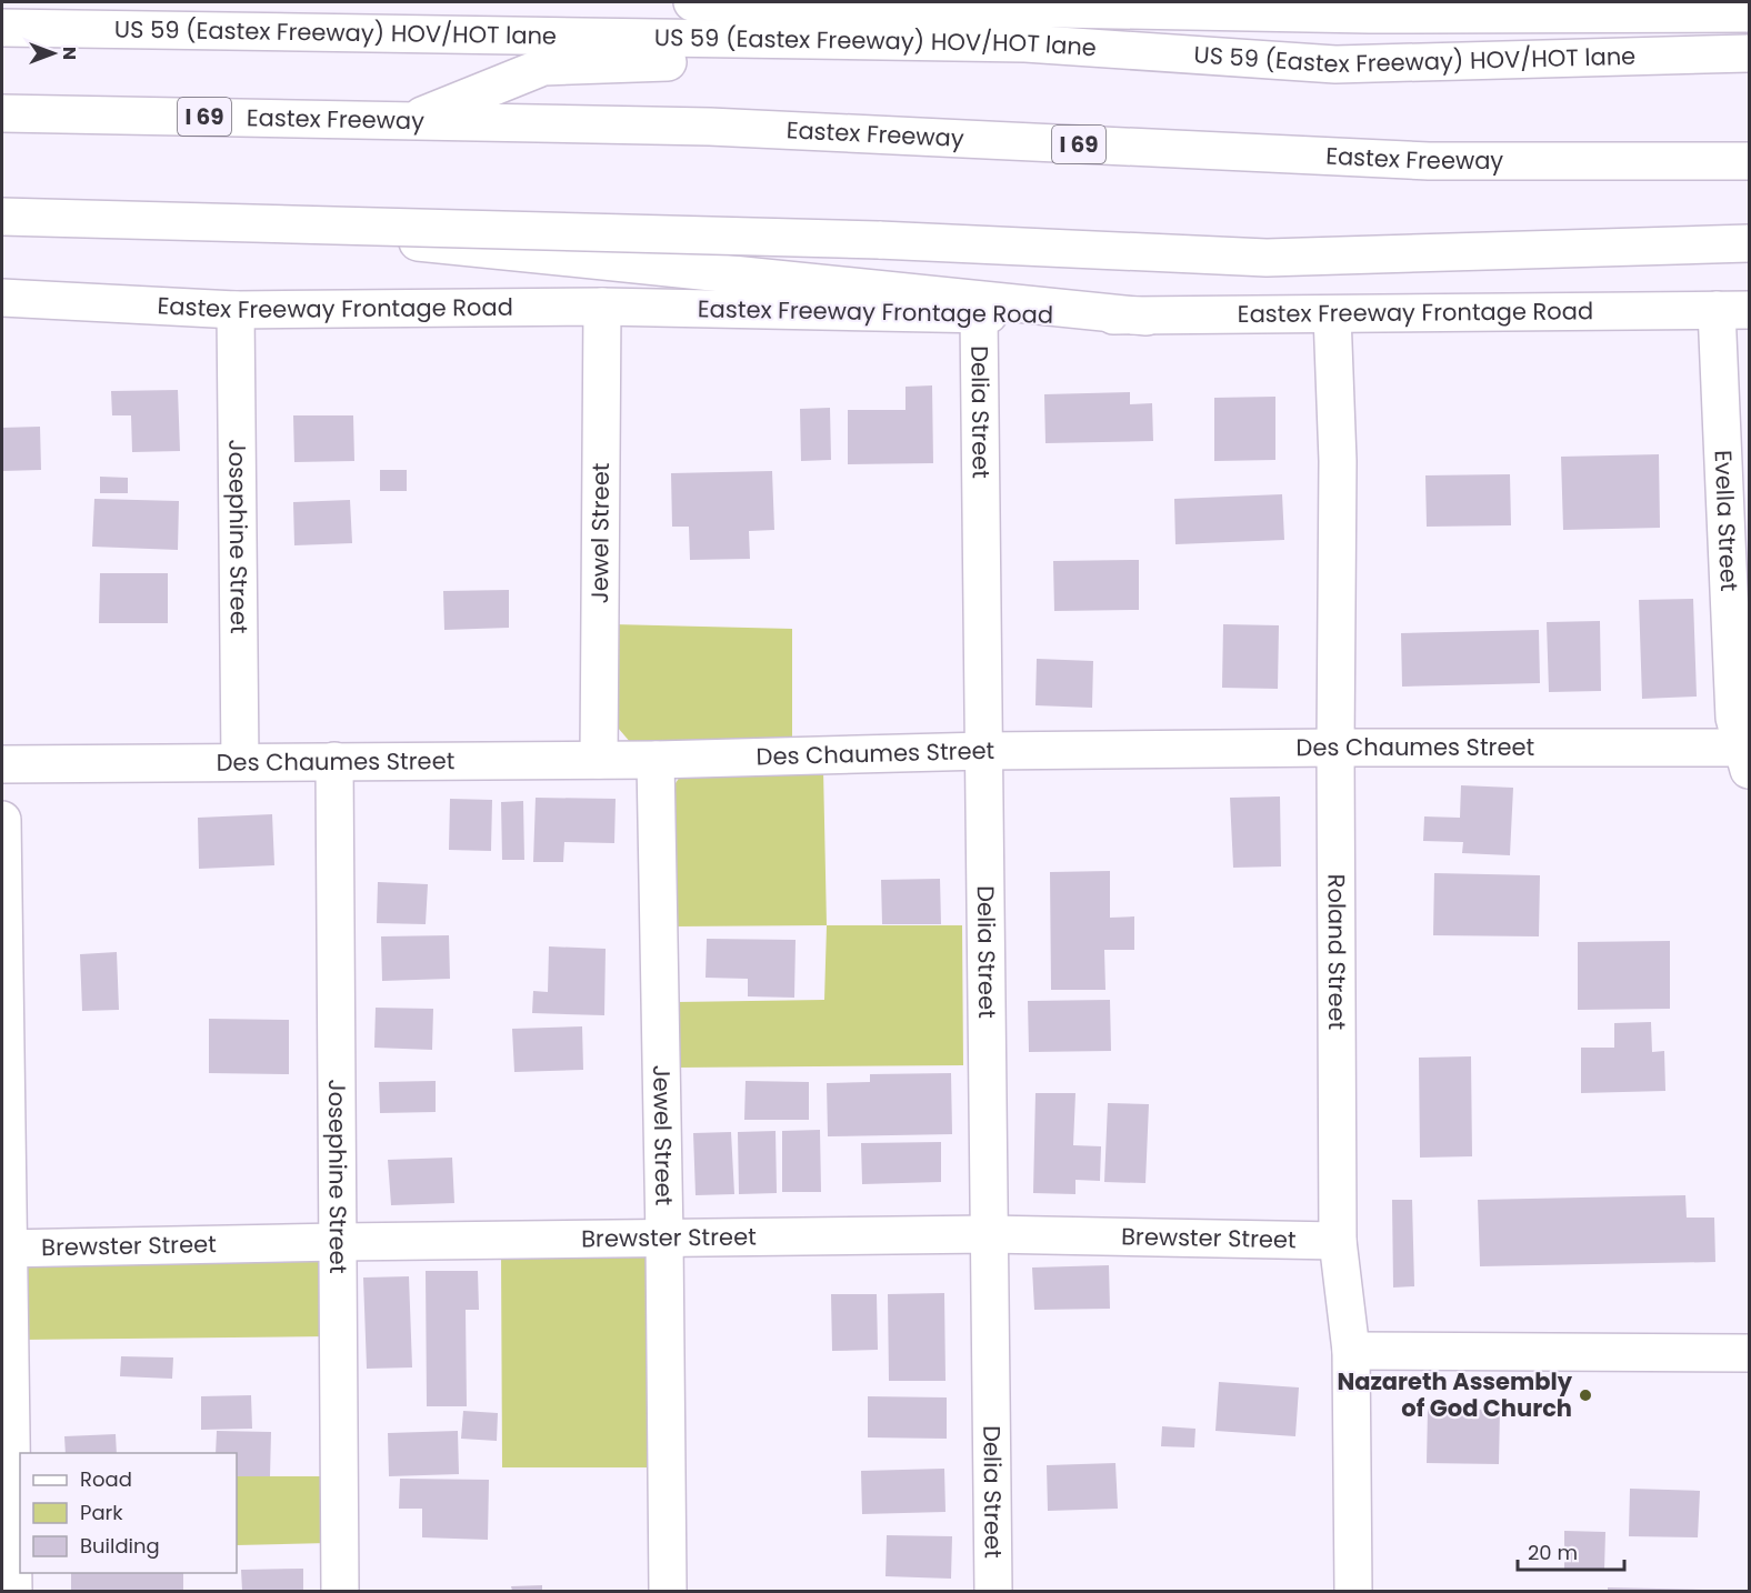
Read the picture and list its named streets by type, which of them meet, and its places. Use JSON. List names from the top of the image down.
{
  "streets": {
    "main road": [
      "US 59 (Eastex Freeway) HOV/HOT lane",
      "I 69",
      "Eastex Freeway",
      "Eastex Freeway Frontage Road",
      "Delia Street",
      "Evella Street",
      "Jewel Street",
      "Josephine Street",
      "Des Chaumes Street",
      "Roland Street",
      "Brewster Street"
    ]
  },
  "crossings": [
    ["Eastex Freeway Frontage Road", "Delia Street"],
    ["Eastex Freeway Frontage Road", "Evella Street"],
    ["Eastex Freeway Frontage Road", "Jewel Street"],
    ["Eastex Freeway Frontage Road", "Josephine Street"],
    ["Eastex Freeway Frontage Road", "Roland Street"],
    ["Delia Street", "Des Chaumes Street"],
    ["Delia Street", "Brewster Street"],
    ["Evella Street", "Des Chaumes Street"],
    ["Jewel Street", "Des Chaumes Street"],
    ["Jewel Street", "Brewster Street"],
    ["Josephine Street", "Des Chaumes Street"],
    ["Josephine Street", "Brewster Street"],
    ["Des Chaumes Street", "Roland Street"],
    ["Roland Street", "Brewster Street"]
  ],
  "places": ["Nazareth Assembly of God Church"],
  "legend": ["Road", "Park", "Building"],
  "scale_bar": "20 m",
  "north": "right"
}
